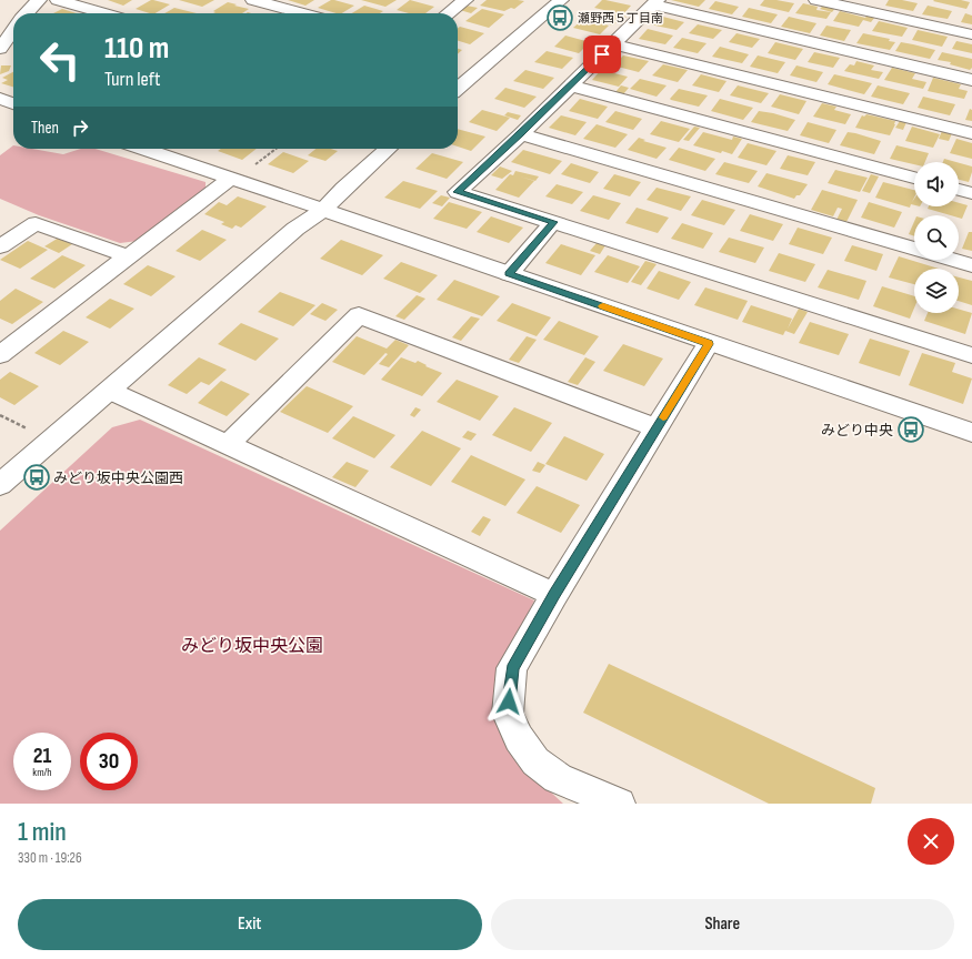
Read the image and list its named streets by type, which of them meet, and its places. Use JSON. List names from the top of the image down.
{
  "parks": ["みどり坂中央公園"],
  "places": {
    "bus stop": ["瀬野西５丁目南", "みどり中央", "みどり坂中央公園西"]
  },
  "page": {
    "turn": ["110 m", "Turn left"],
    "then": "Then",
    "speed": "21 km/h",
    "limit": "30",
    "heading": ["1 min", "330 m · 19:26"],
    "buttons": ["Exit", "Share"]
  }
}
